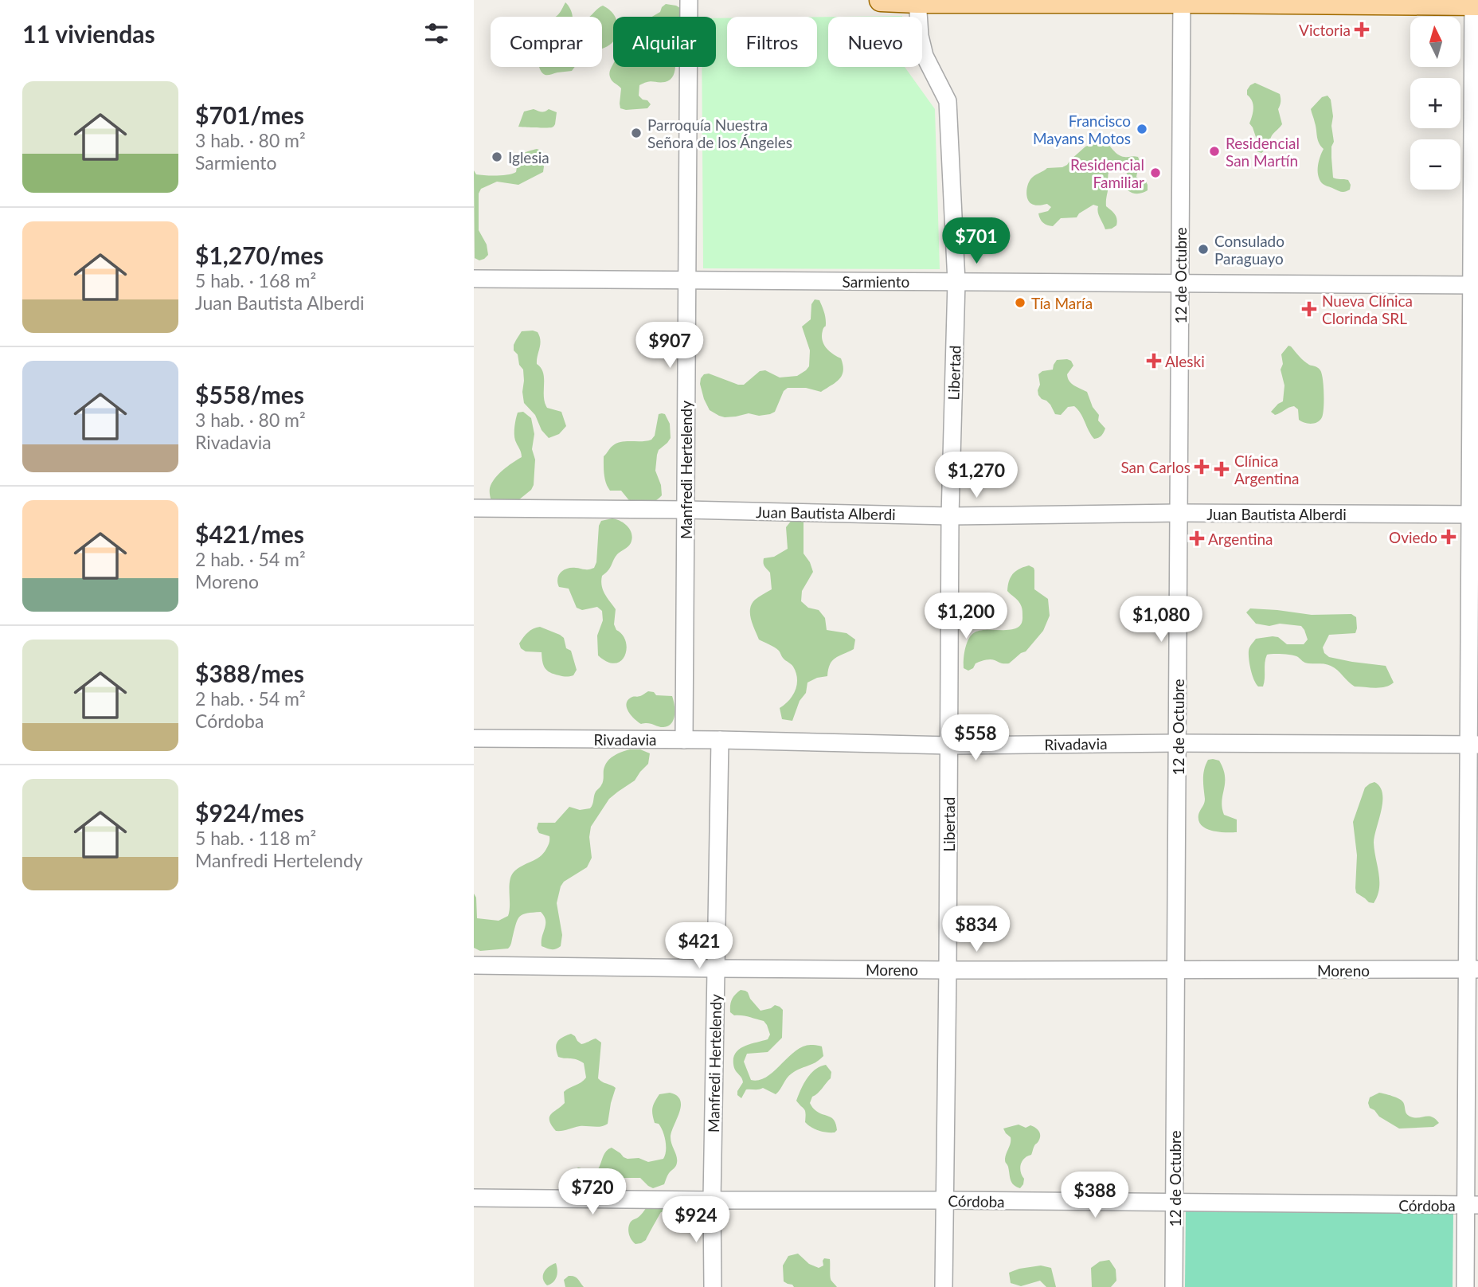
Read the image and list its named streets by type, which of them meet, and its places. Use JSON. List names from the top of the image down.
{
  "streets": {
    "street": [
      "12 de Octubre",
      "Sarmiento",
      "Libertad",
      "Manfredi Hertelendy",
      "Juan Bautista Alberdi",
      "Rivadavia",
      "Moreno",
      "Córdoba"
    ]
  },
  "crossings": [
    ["12 de Octubre", "Sarmiento"],
    ["12 de Octubre", "Juan Bautista Alberdi"],
    ["12 de Octubre", "Rivadavia"],
    ["12 de Octubre", "Moreno"],
    ["12 de Octubre", "Córdoba"],
    ["Sarmiento", "Libertad"],
    ["Sarmiento", "Manfredi Hertelendy"],
    ["Libertad", "Juan Bautista Alberdi"],
    ["Libertad", "Rivadavia"],
    ["Libertad", "Moreno"],
    ["Libertad", "Córdoba"],
    ["Manfredi Hertelendy", "Juan Bautista Alberdi"],
    ["Manfredi Hertelendy", "Rivadavia"],
    ["Manfredi Hertelendy", "Moreno"],
    ["Manfredi Hertelendy", "Córdoba"]
  ],
  "places": {
    "health": [
      "Victoria",
      "Nueva Clínica Clorinda SRL",
      "Aleski",
      "San Carlos",
      "Clínica Argentina",
      "Oviedo",
      "Argentina"
    ],
    "other": [
      "Francisco Mayans Motos",
      "Parroquía Nuestra Señora de los Ángeles",
      "Residencial San Martín",
      "Iglesia",
      "Residencial Familiar",
      "Consulado Paraguayo",
      "Tía María"
    ]
  },
  "north": "top",
  "page": {
    "heading": "11 viviendas",
    "map_buttons": ["+", "−"],
    "chip": [
      "Comprar",
      "Alquilar",
      "Filtros",
      "Nuevo"
    ],
    "list": [
      {
        "name": "$701/mes",
        "note": "3 hab. · 80 m² · Sarmiento"
      },
      {
        "name": "$1,270/mes",
        "note": "5 hab. · 168 m² · Juan Bautista Alberdi"
      },
      {
        "name": "$558/mes",
        "note": "3 hab. · 80 m² · Rivadavia"
      },
      {
        "name": "$421/mes",
        "note": "2 hab. · 54 m² · Moreno"
      },
      {
        "name": "$388/mes",
        "note": "2 hab. · 54 m² · Córdoba"
      },
      {
        "name": "$924/mes",
        "note": "5 hab. · 118 m² · Manfredi Hertelendy"
      }
    ],
    "price": [
      "$701",
      "$907",
      "$1,270",
      "$1,200",
      "$1,080",
      "$558",
      "$834",
      "$421",
      "$720",
      "$388",
      "$924"
    ]
  }
}
